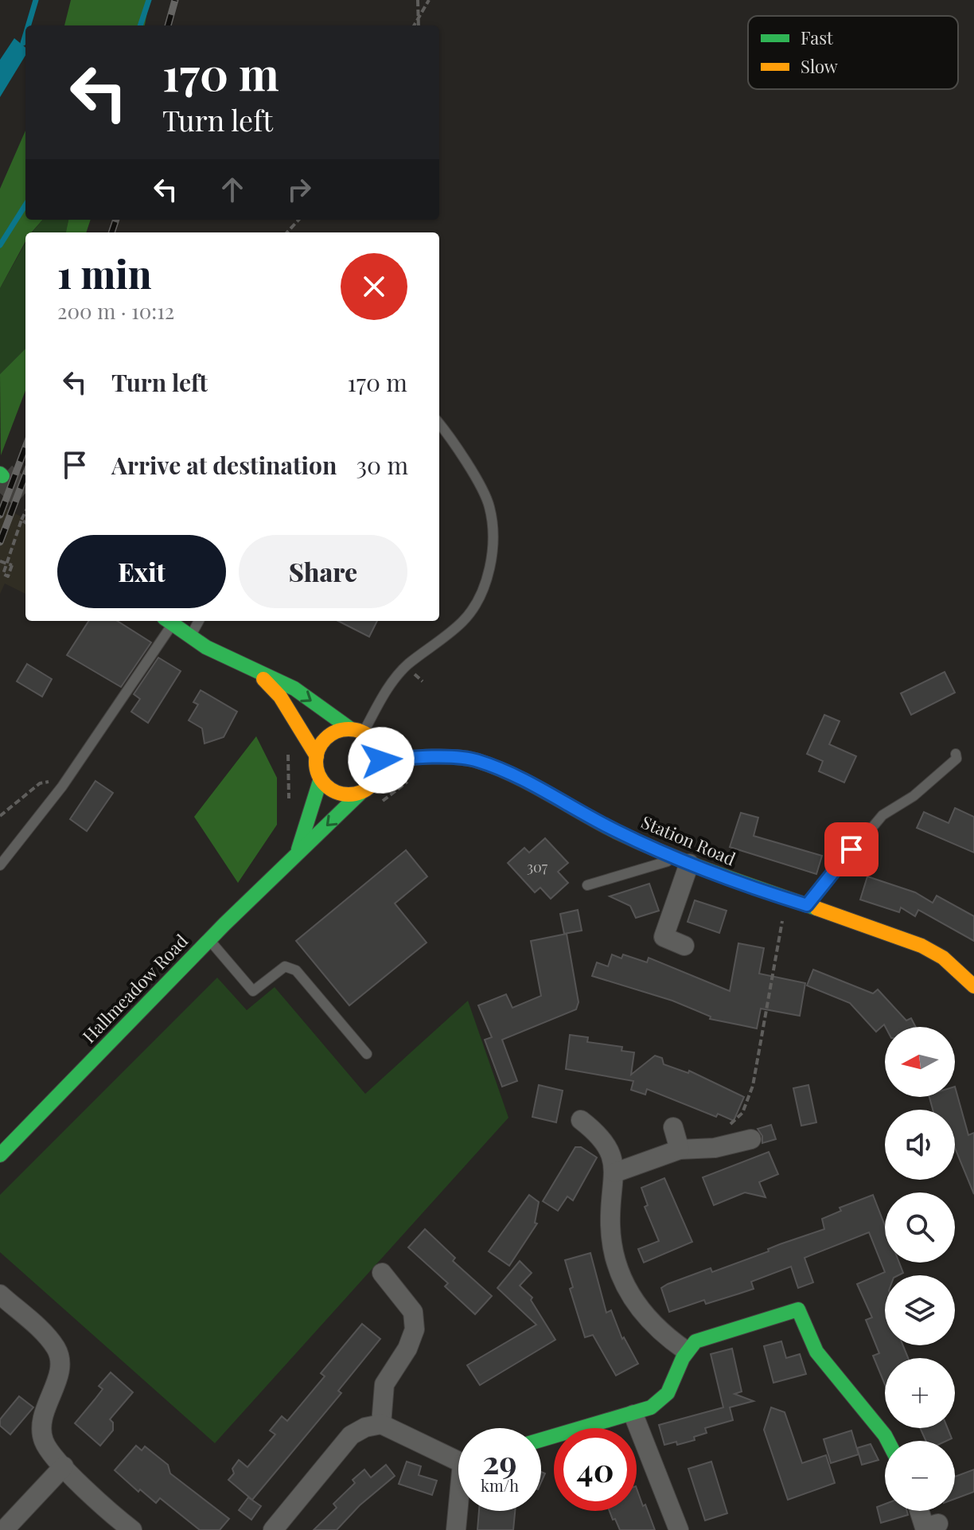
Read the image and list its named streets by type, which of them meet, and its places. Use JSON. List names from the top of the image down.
{
  "streets": {
    "street": ["Station Road", "Hallmeadow Road"]
  },
  "crossings": [
    ["Station Road", "Hallmeadow Road"]
  ],
  "house_numbers": ["307"],
  "legend": ["Fast", "Slow"],
  "north": "left",
  "page": {
    "turn": ["170 m", "Turn left"],
    "heading": ["1 min", "200 m · 10:12"],
    "list": [
      {
        "name": "Turn left",
        "value": "170 m"
      },
      {
        "name": "Arrive at destination",
        "value": "30 m"
      }
    ],
    "buttons": ["Exit", "Share"],
    "map_buttons": ["+", "−"],
    "speed": "29 km/h",
    "limit": "40"
  }
}
